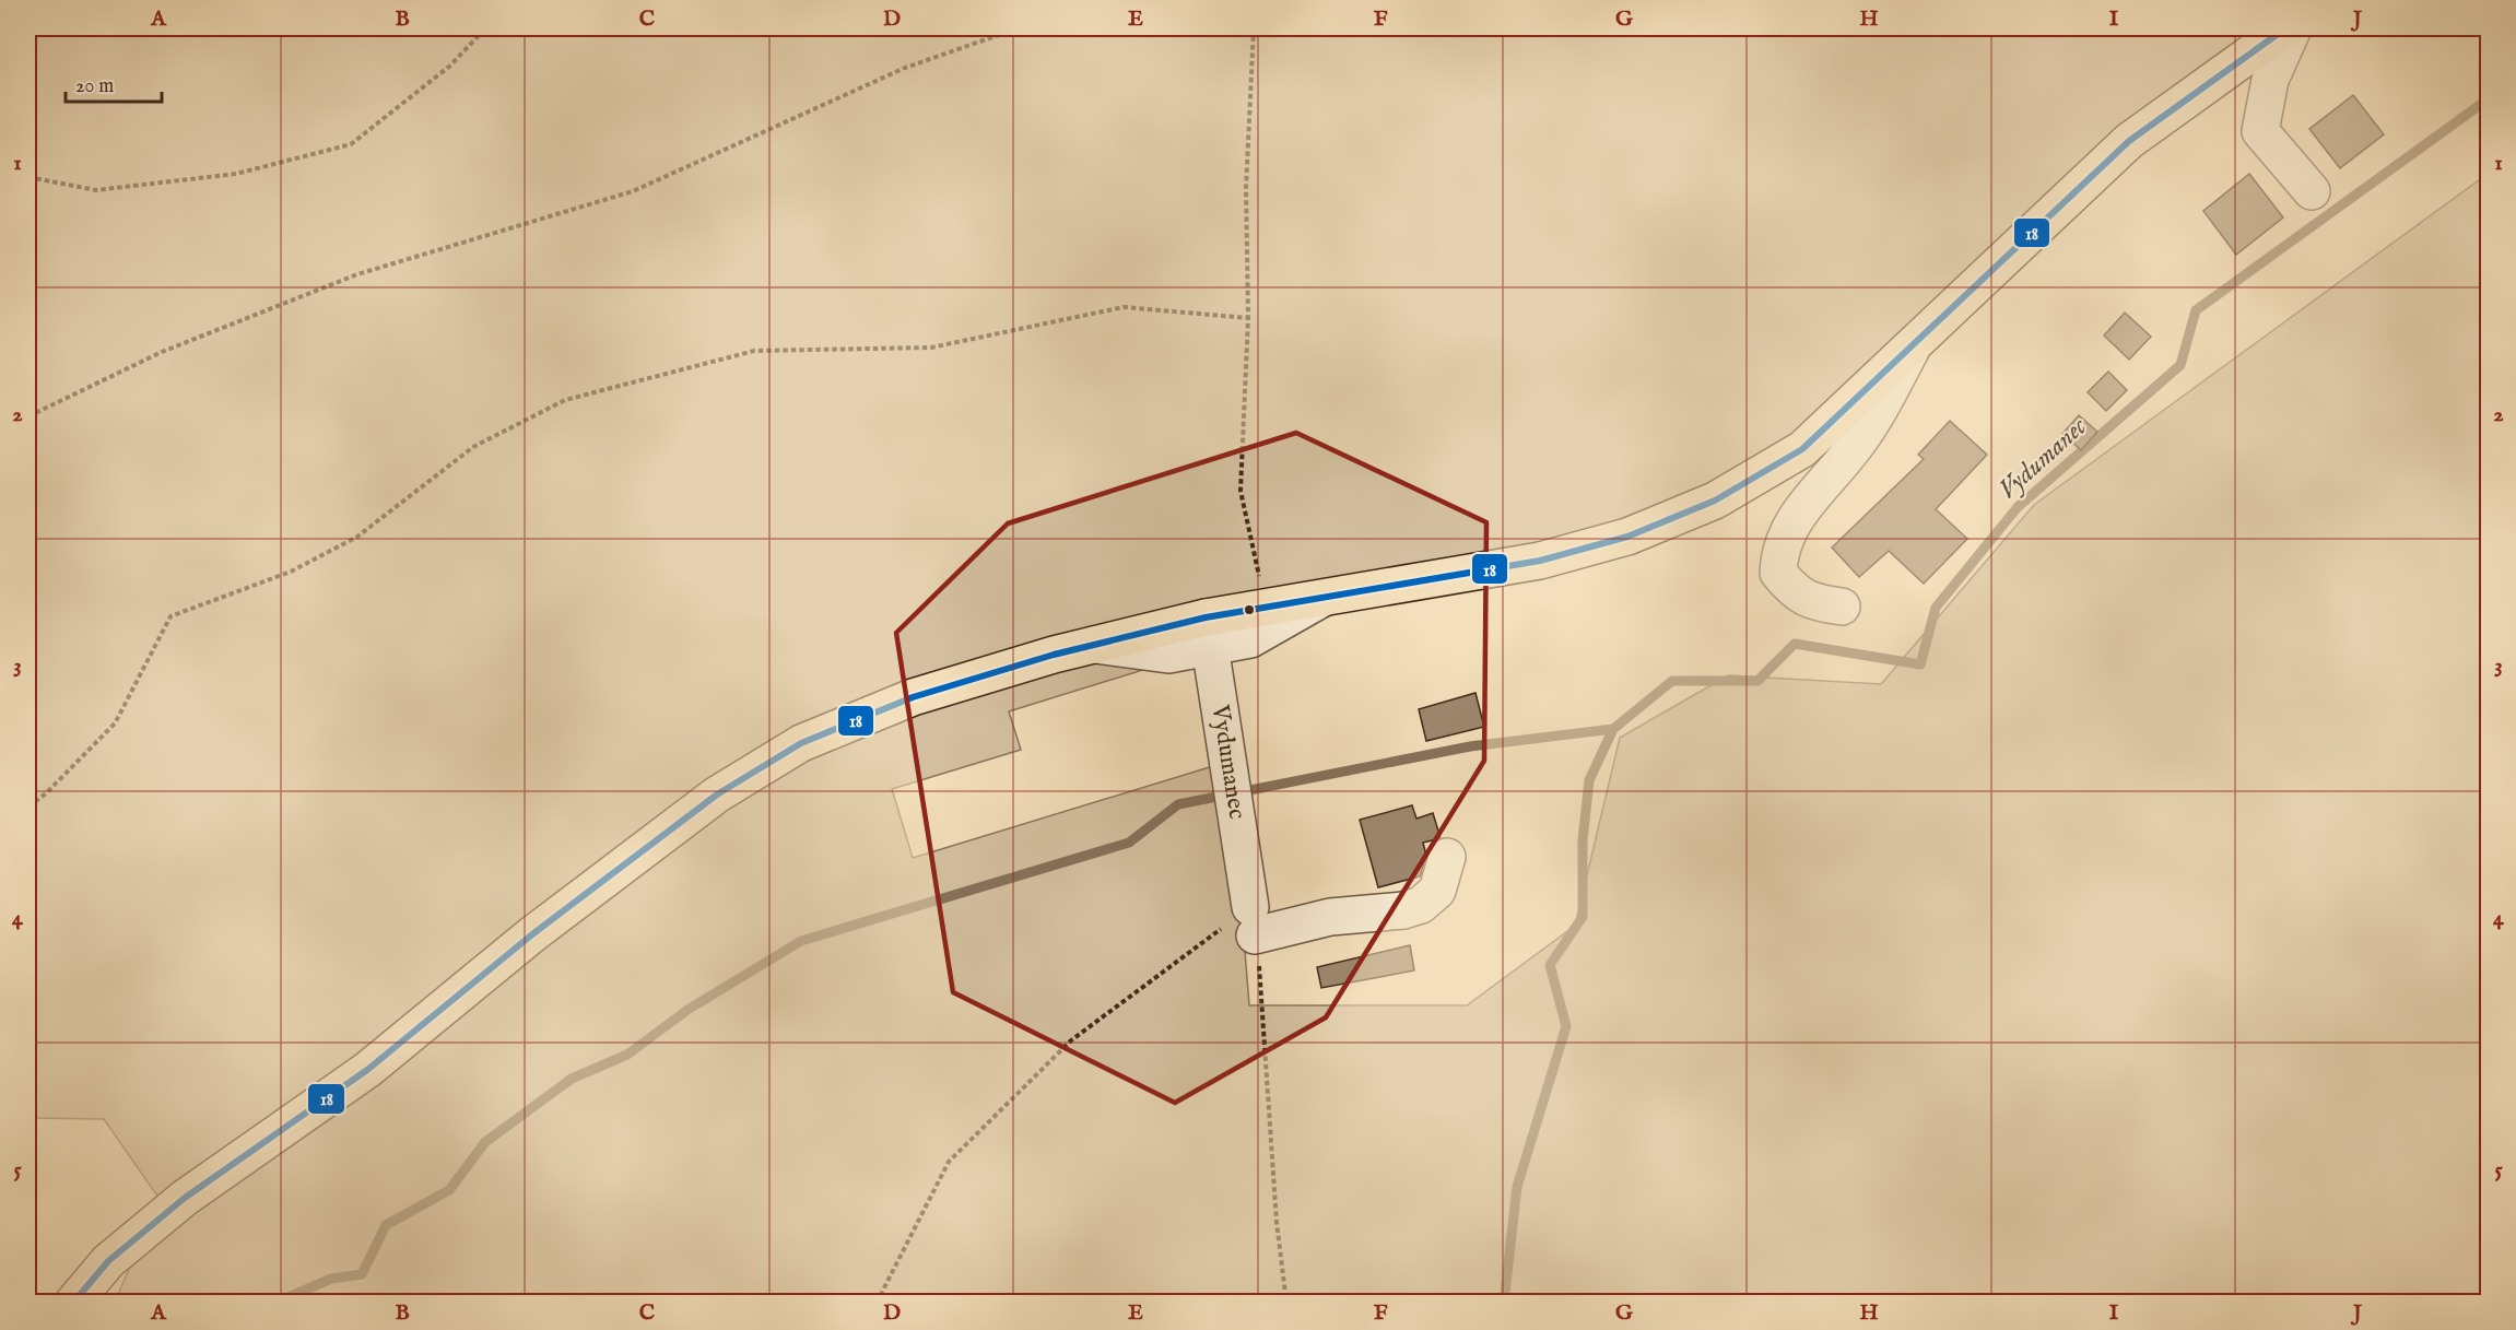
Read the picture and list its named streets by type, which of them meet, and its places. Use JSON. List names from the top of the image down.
{
  "streets": {
    "street": ["Vydumanec"]
  },
  "water": ["Vydumanec"],
  "lines": ["transit line 18"],
  "scale_bar": "20 m",
  "grid": {
    "columns": [
      "A",
      "B",
      "C",
      "D",
      "E",
      "F",
      "G",
      "H",
      "I",
      "J"
    ],
    "rows": [
      "1",
      "2",
      "3",
      "4",
      "5"
    ]
  }
}
